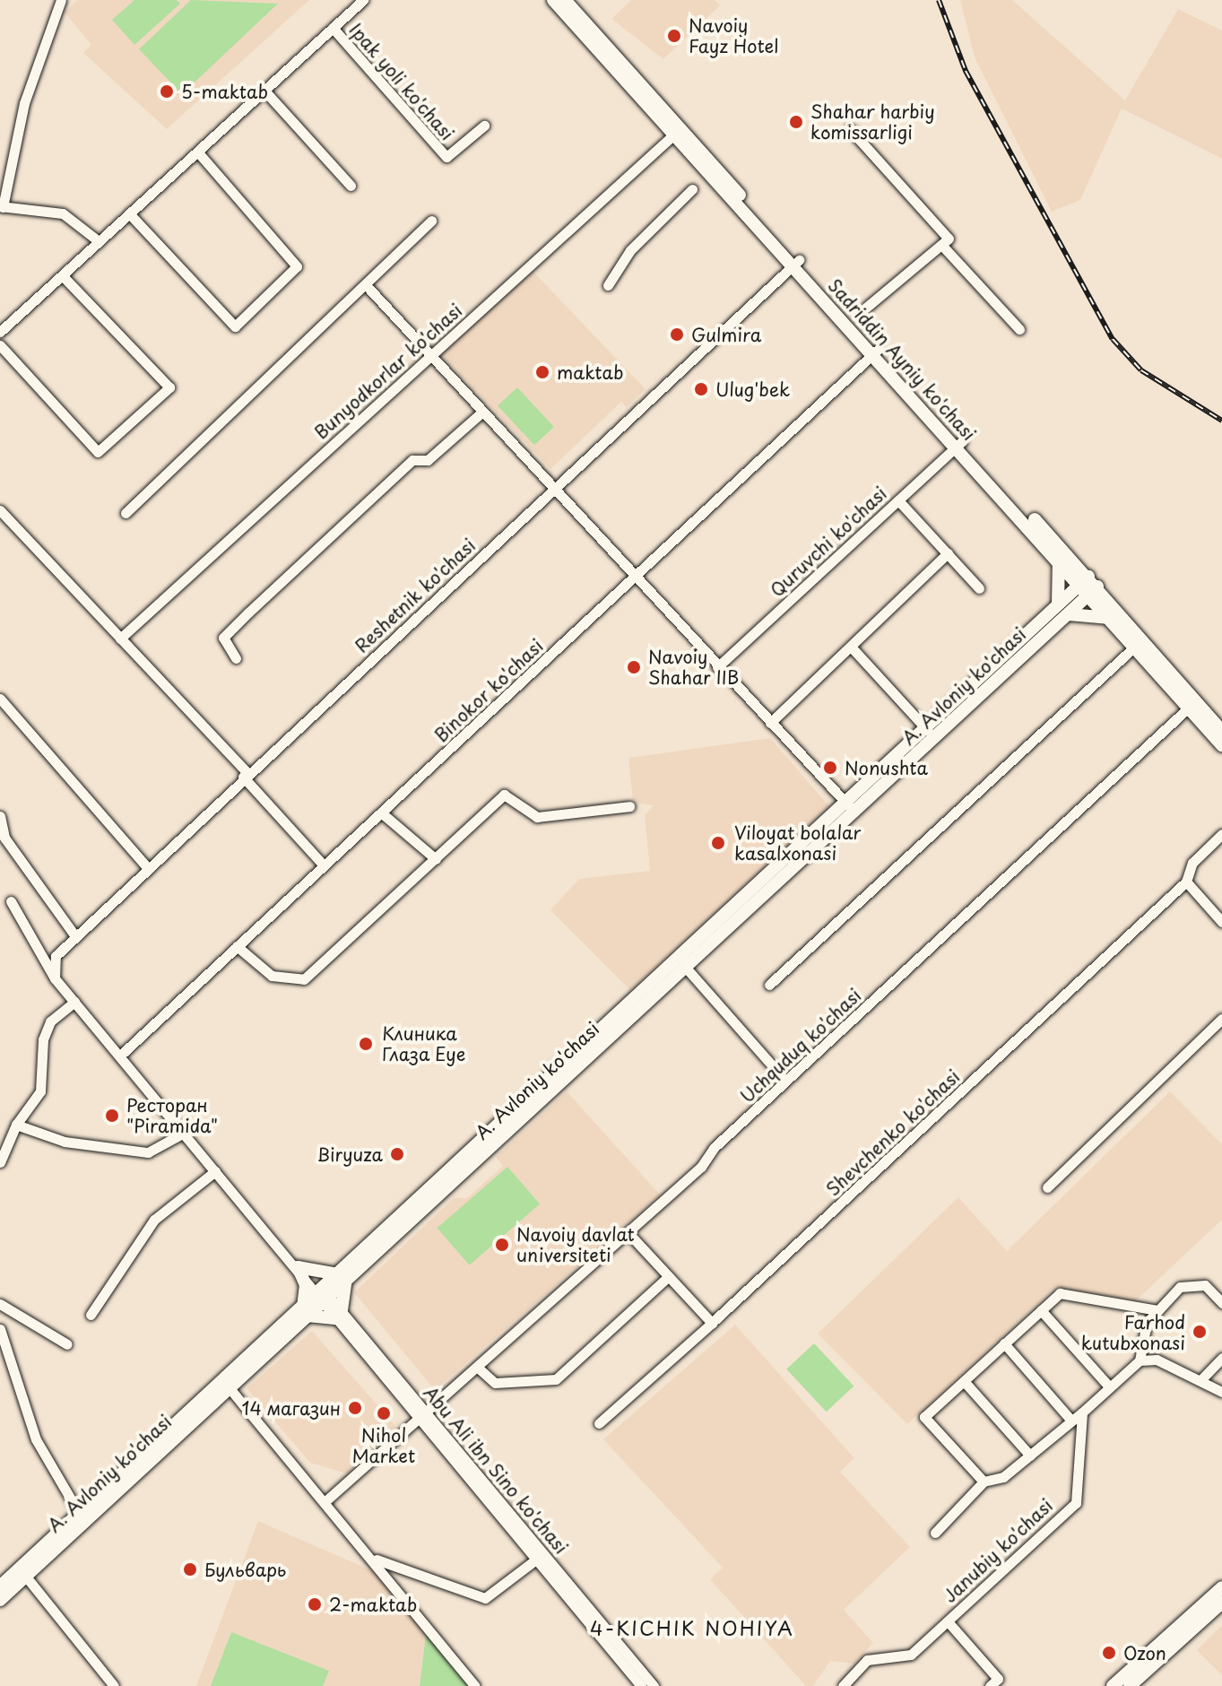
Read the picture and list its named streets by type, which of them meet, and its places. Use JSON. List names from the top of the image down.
{
  "streets": {
    "main road": ["Sadriddin Ayniy ko'chasi", "A. Avloniy ko'chasi"],
    "street": [
      "Ipak yoli ko'chasi",
      "Bunyodkorlar ko'chasi",
      "Quruvchi ko'chasi",
      "Reshetnik ko'chasi",
      "Binokor ko'chasi",
      "Uchquduq ko'chasi",
      "Shevchenko ko'chasi",
      "Abu Ali ibn Sino ko'chasi",
      "Janubiy ko'chasi"
    ]
  },
  "crossings": [
    ["Sadriddin Ayniy ko'chasi", "Bunyodkorlar ko'chasi"],
    ["Sadriddin Ayniy ko'chasi", "Quruvchi ko'chasi"],
    ["Sadriddin Ayniy ko'chasi", "Reshetnik ko'chasi"],
    ["Sadriddin Ayniy ko'chasi", "A. Avloniy ko'chasi"],
    ["Sadriddin Ayniy ko'chasi", "Binokor ko'chasi"],
    ["Sadriddin Ayniy ko'chasi", "Uchquduq ko'chasi"],
    ["Reshetnik ko'chasi", "Abu Ali ibn Sino ko'chasi"],
    ["A. Avloniy ko'chasi", "Abu Ali ibn Sino ko'chasi"],
    ["Binokor ko'chasi", "Abu Ali ibn Sino ko'chasi"],
    ["Uchquduq ko'chasi", "Abu Ali ibn Sino ko'chasi"]
  ],
  "districts": ["4-KICHIK NOHIYA"],
  "places": [
    "Navoiy Fayz Hotel",
    "5-maktab",
    "Shahar harbiy komissarligi",
    "Gulmira",
    "maktab",
    "Ulug'bek",
    "Navoiy Shahar IIB",
    "Nonushta",
    "Viloyat bolalar kasalxonasi",
    "Клиника Глаза Eye",
    "Ресторан \"Piramida\"",
    "Biryuza",
    "Navoiy davlat universiteti",
    "Farhod kutubxonasi",
    "14 магазин",
    "Nihol Market",
    "Бульварь",
    "2-maktab",
    "Ozon"
  ]
}
